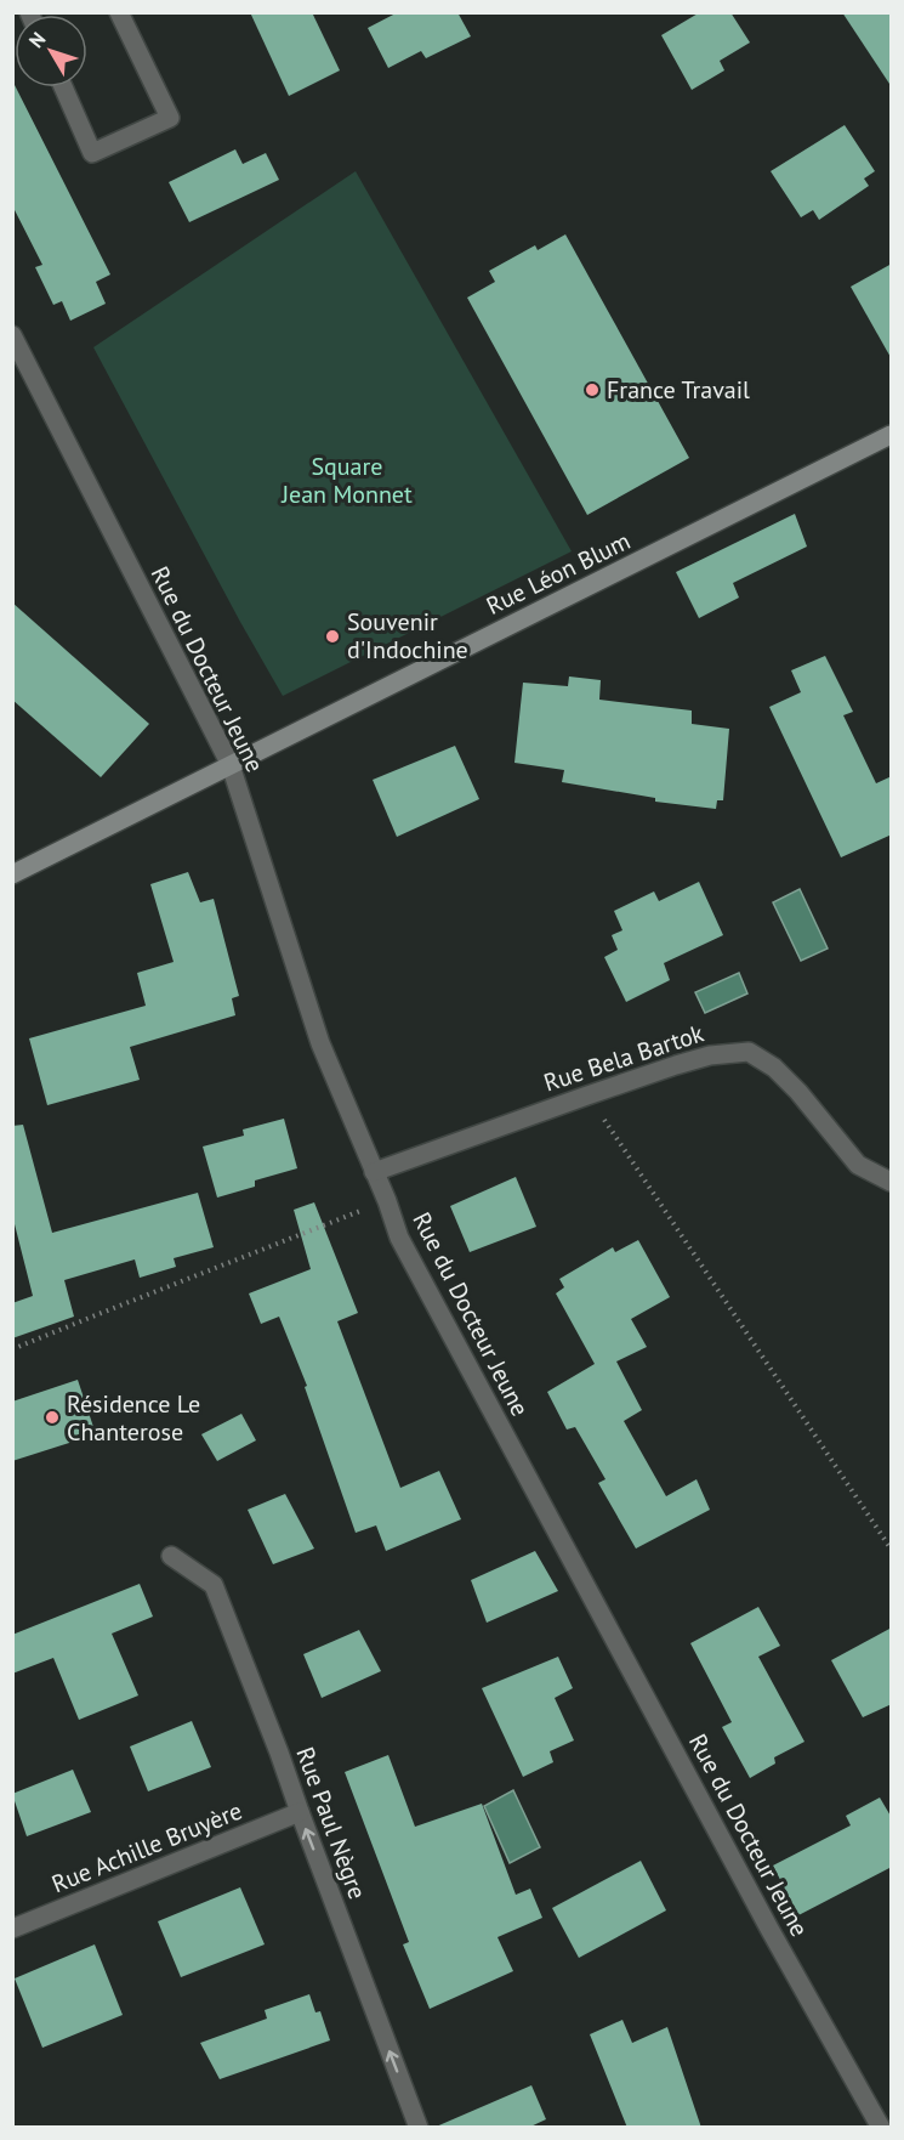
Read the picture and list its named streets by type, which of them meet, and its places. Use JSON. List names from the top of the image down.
{
  "streets": {
    "street": [
      "Rue Léon Blum",
      "Rue du Docteur Jeune",
      "Rue Bela Bartok",
      "Rue Paul Nègre",
      "Rue Achille Bruyère"
    ]
  },
  "crossings": [
    ["Rue Léon Blum", "Rue du Docteur Jeune"],
    ["Rue du Docteur Jeune", "Rue Bela Bartok"],
    ["Rue Paul Nègre", "Rue Achille Bruyère"]
  ],
  "one_way": ["Rue Paul Nègre"],
  "parks": ["Square Jean Monnet"],
  "places": ["France Travail", "Souvenir d'Indochine", "Résidence Le Chanterose"],
  "north": "top left"
}
